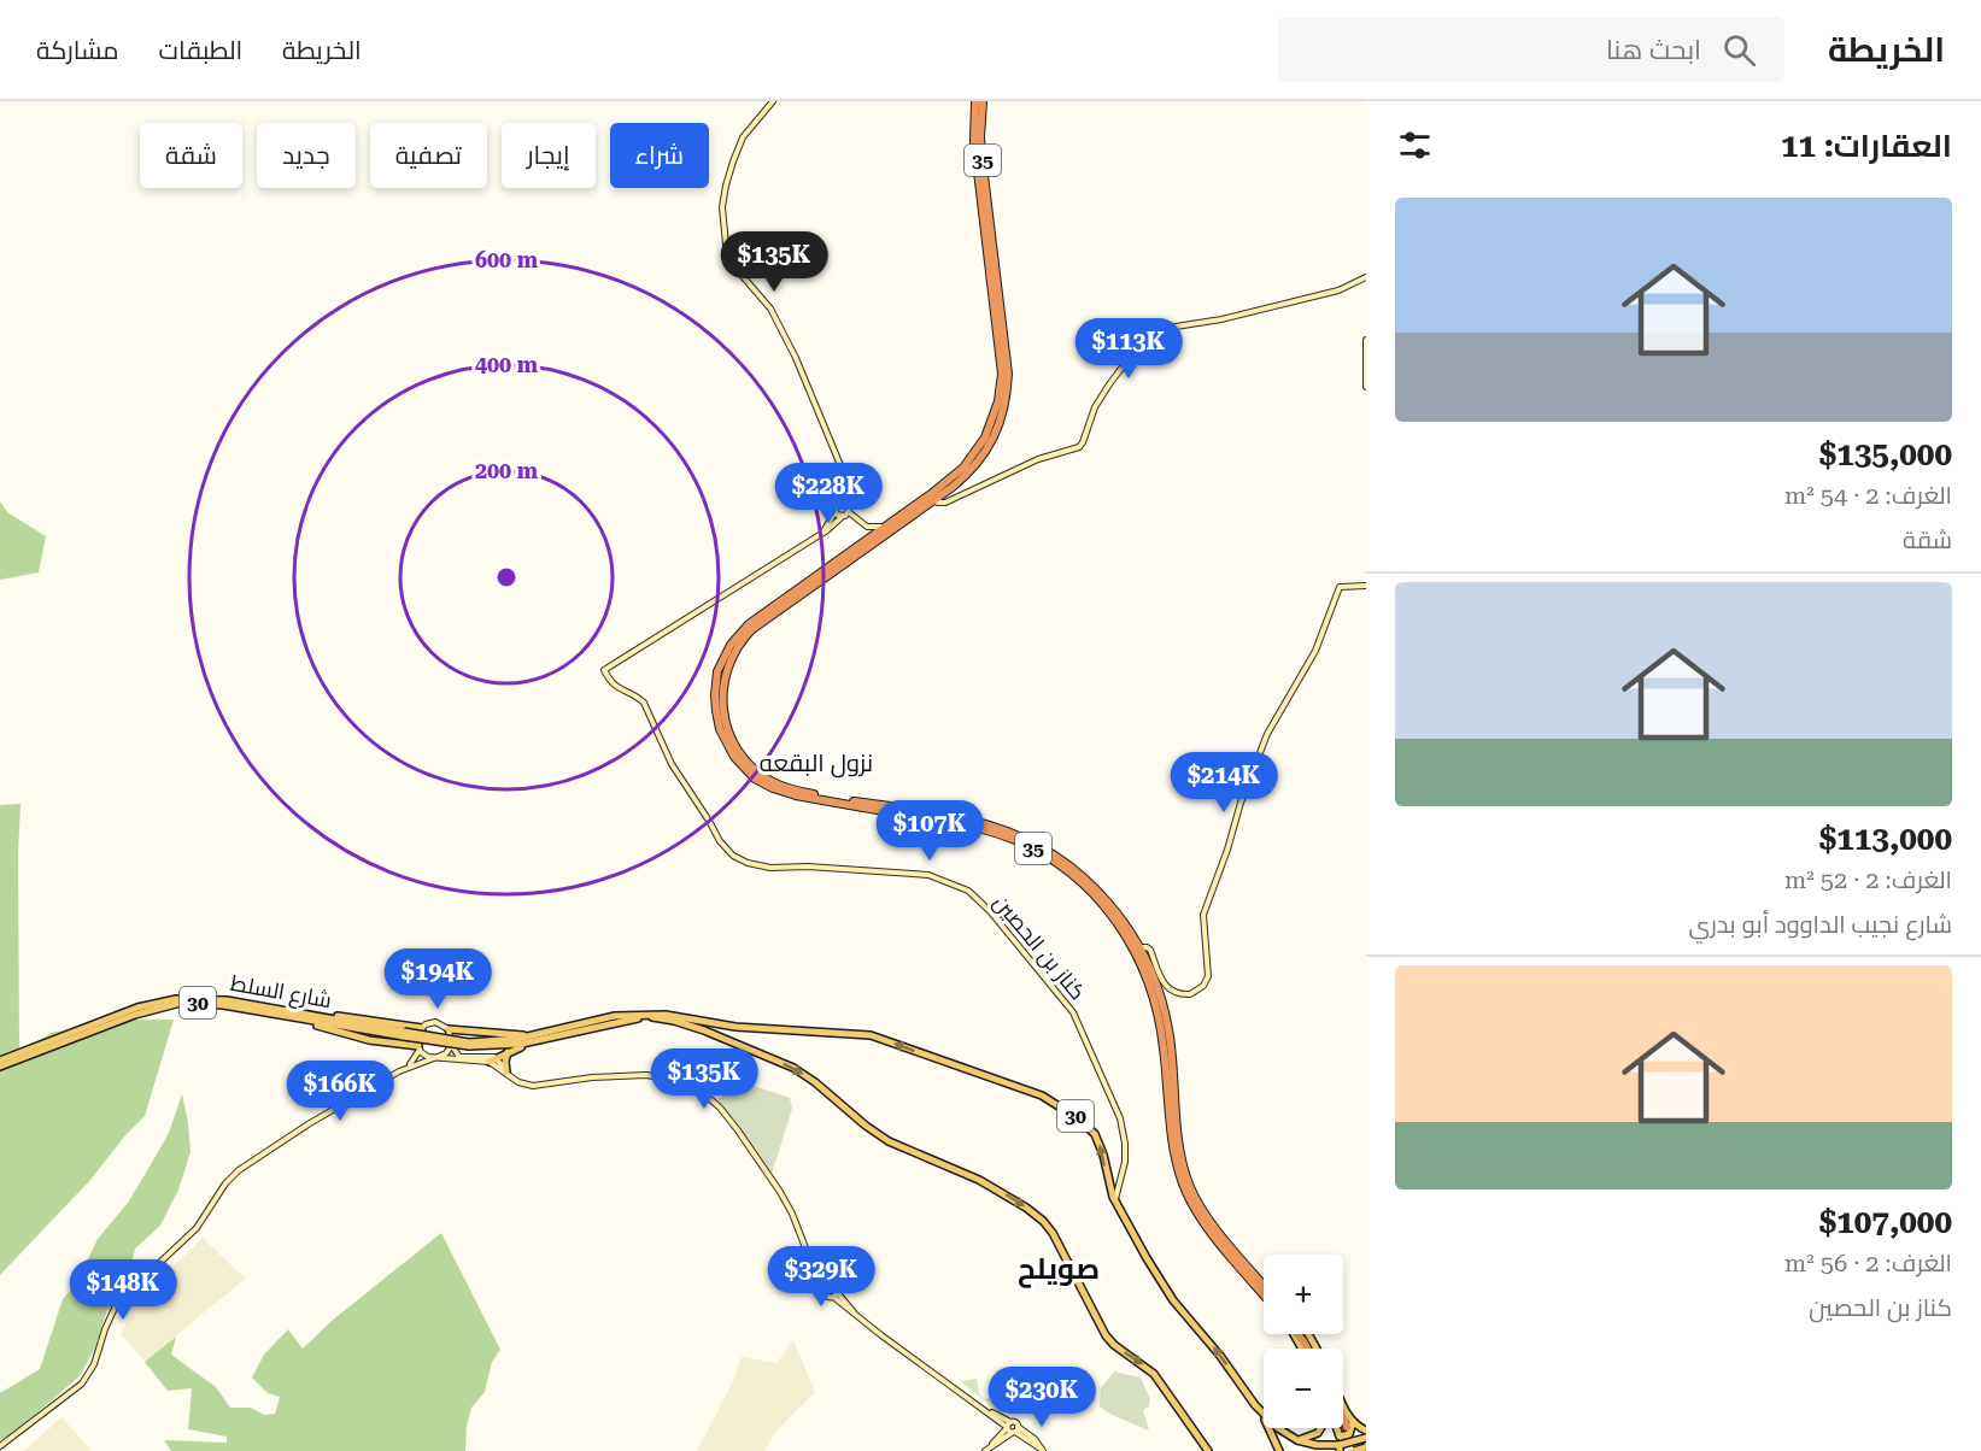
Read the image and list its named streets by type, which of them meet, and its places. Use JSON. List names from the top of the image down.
{
  "streets": {
    "highway": ["35"],
    "main road": ["شارع السلط", "30"],
    "street": ["كناز بن الحصين"]
  },
  "crossings": [
    ["كناز بن الحصين", "30"],
    ["شارع السلط", "30"]
  ],
  "districts": ["نزول البقعه", "صويلح"],
  "page": {
    "header": "الخريطة",
    "search": "ابحث هنا",
    "nav": ["الخريطة", "الطبقات", "مشاركة"],
    "heading": "العقارات: 11",
    "chip": [
      "شراء",
      "إيجار",
      "تصفية",
      "جديد",
      "شقة"
    ],
    "list": [
      {
        "name": "$135,000",
        "note": "الغرف: 2 · 54 m² · شقة"
      },
      {
        "name": "$113,000",
        "note": "الغرف: 2 · 52 m² · شارع نجيب الداوود أبو بدري"
      },
      {
        "name": "$107,000",
        "note": "الغرف: 2 · 56 m² · كناز بن الحصين"
      }
    ],
    "price": [
      "$135K",
      "$113K",
      "$228K",
      "$214K",
      "$107K",
      "$194K",
      "$135K",
      "$166K",
      "$329K",
      "$148K",
      "$230K"
    ],
    "map_buttons": ["+", "−"]
  },
  "rings": ["600 m", "400 m", "200 m"]
}
